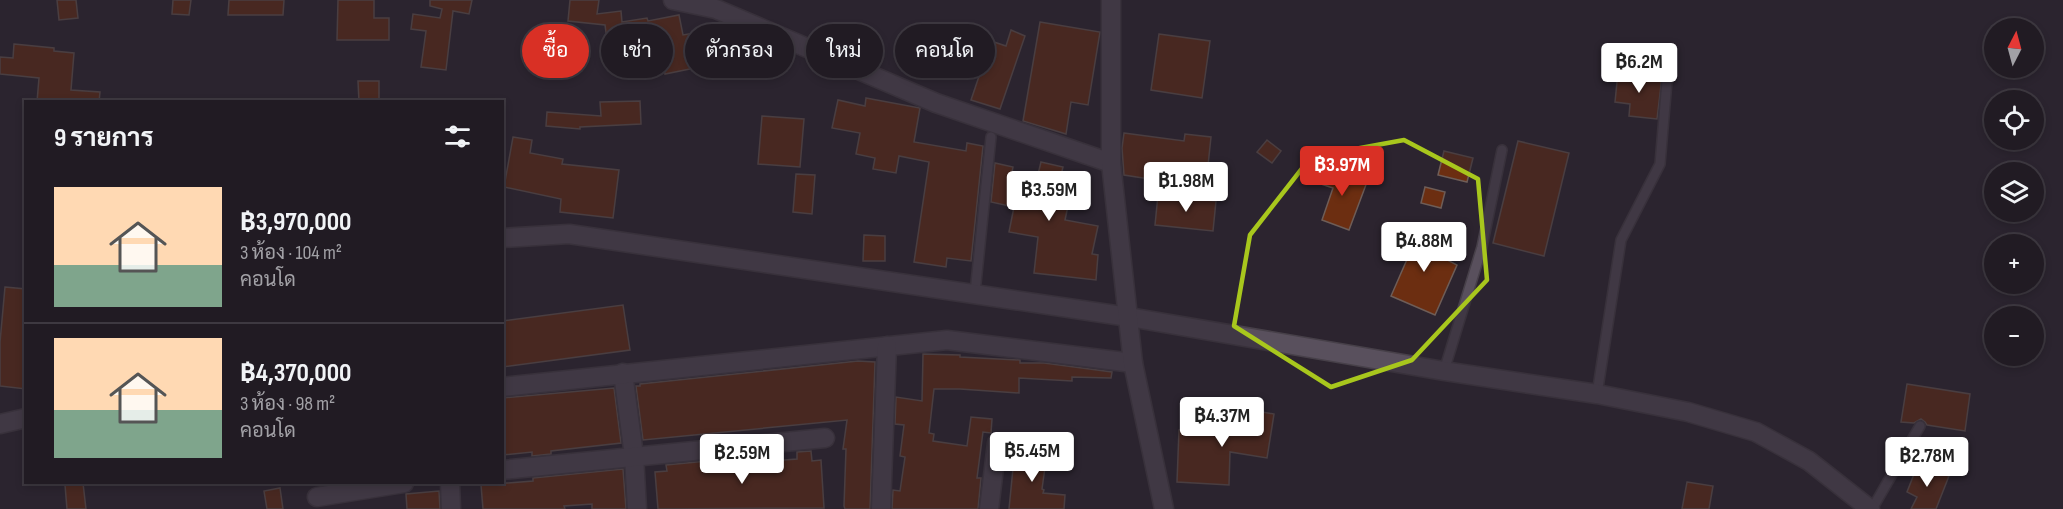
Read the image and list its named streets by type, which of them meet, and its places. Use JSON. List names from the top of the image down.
{
  "north": "top",
  "page": {
    "map_buttons": ["+", "−"],
    "chip": [
      "ซื้อ",
      "เช่า",
      "ตัวกรอง",
      "ใหม่",
      "คอนโด"
    ],
    "price": [
      "฿6.2M",
      "฿3.97M",
      "฿1.98M",
      "฿3.59M",
      "฿4.88M",
      "฿4.37M",
      "฿5.45M",
      "฿2.59M",
      "฿2.78M"
    ],
    "heading": "9 รายการ",
    "list": [
      {
        "name": "฿3,970,000",
        "note": "3 ห้อง · 104 m² · คอนโด"
      },
      {
        "name": "฿4,370,000",
        "note": "3 ห้อง · 98 m² · คอนโด"
      }
    ]
  }
}
